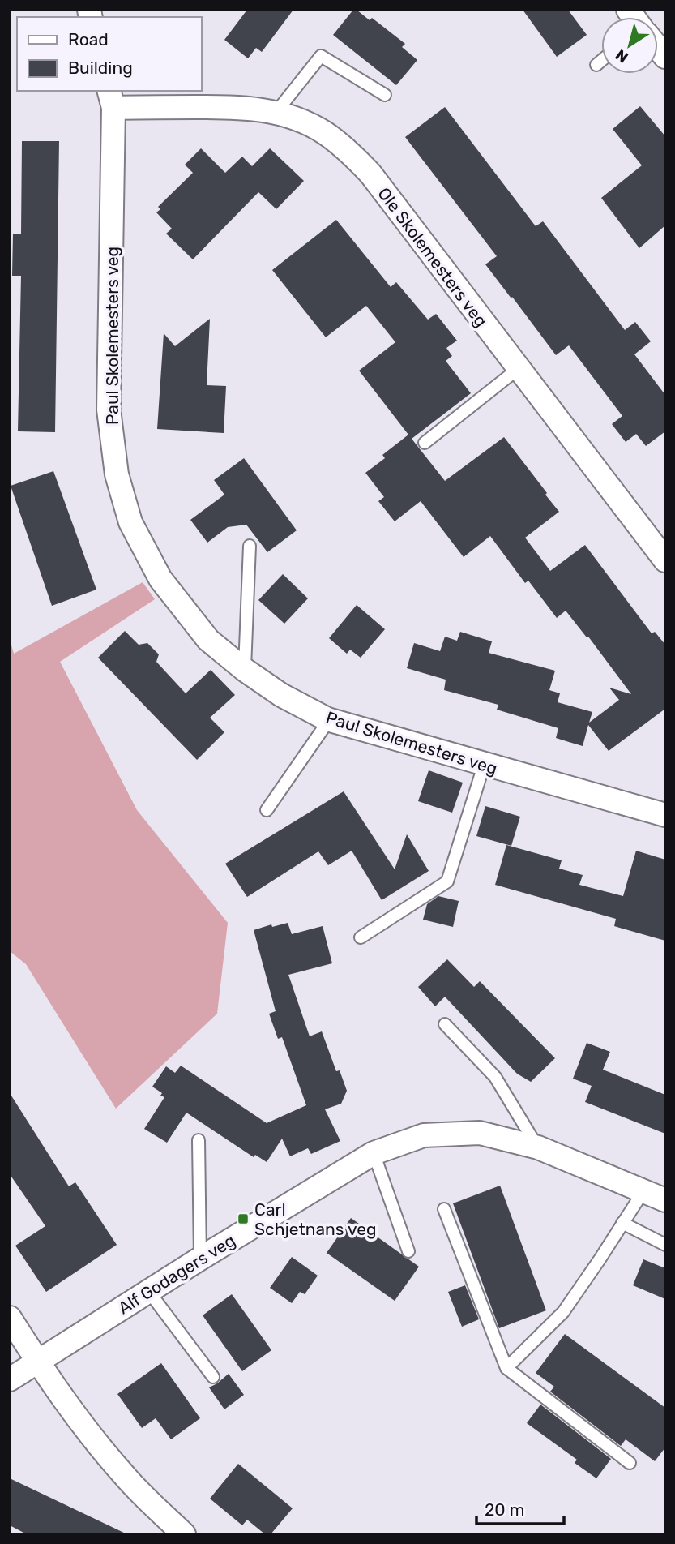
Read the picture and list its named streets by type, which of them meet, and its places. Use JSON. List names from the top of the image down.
{
  "streets": {
    "street": ["Ole Skolemesters veg", "Paul Skolemesters veg", "Alf Godagers veg"]
  },
  "crossings": [
    ["Ole Skolemesters veg", "Paul Skolemesters veg"]
  ],
  "places": {
    "transit": ["Carl Schjetnans veg"]
  },
  "legend": ["Road", "Building"],
  "scale_bar": "20 m",
  "north": "bottom left"
}
